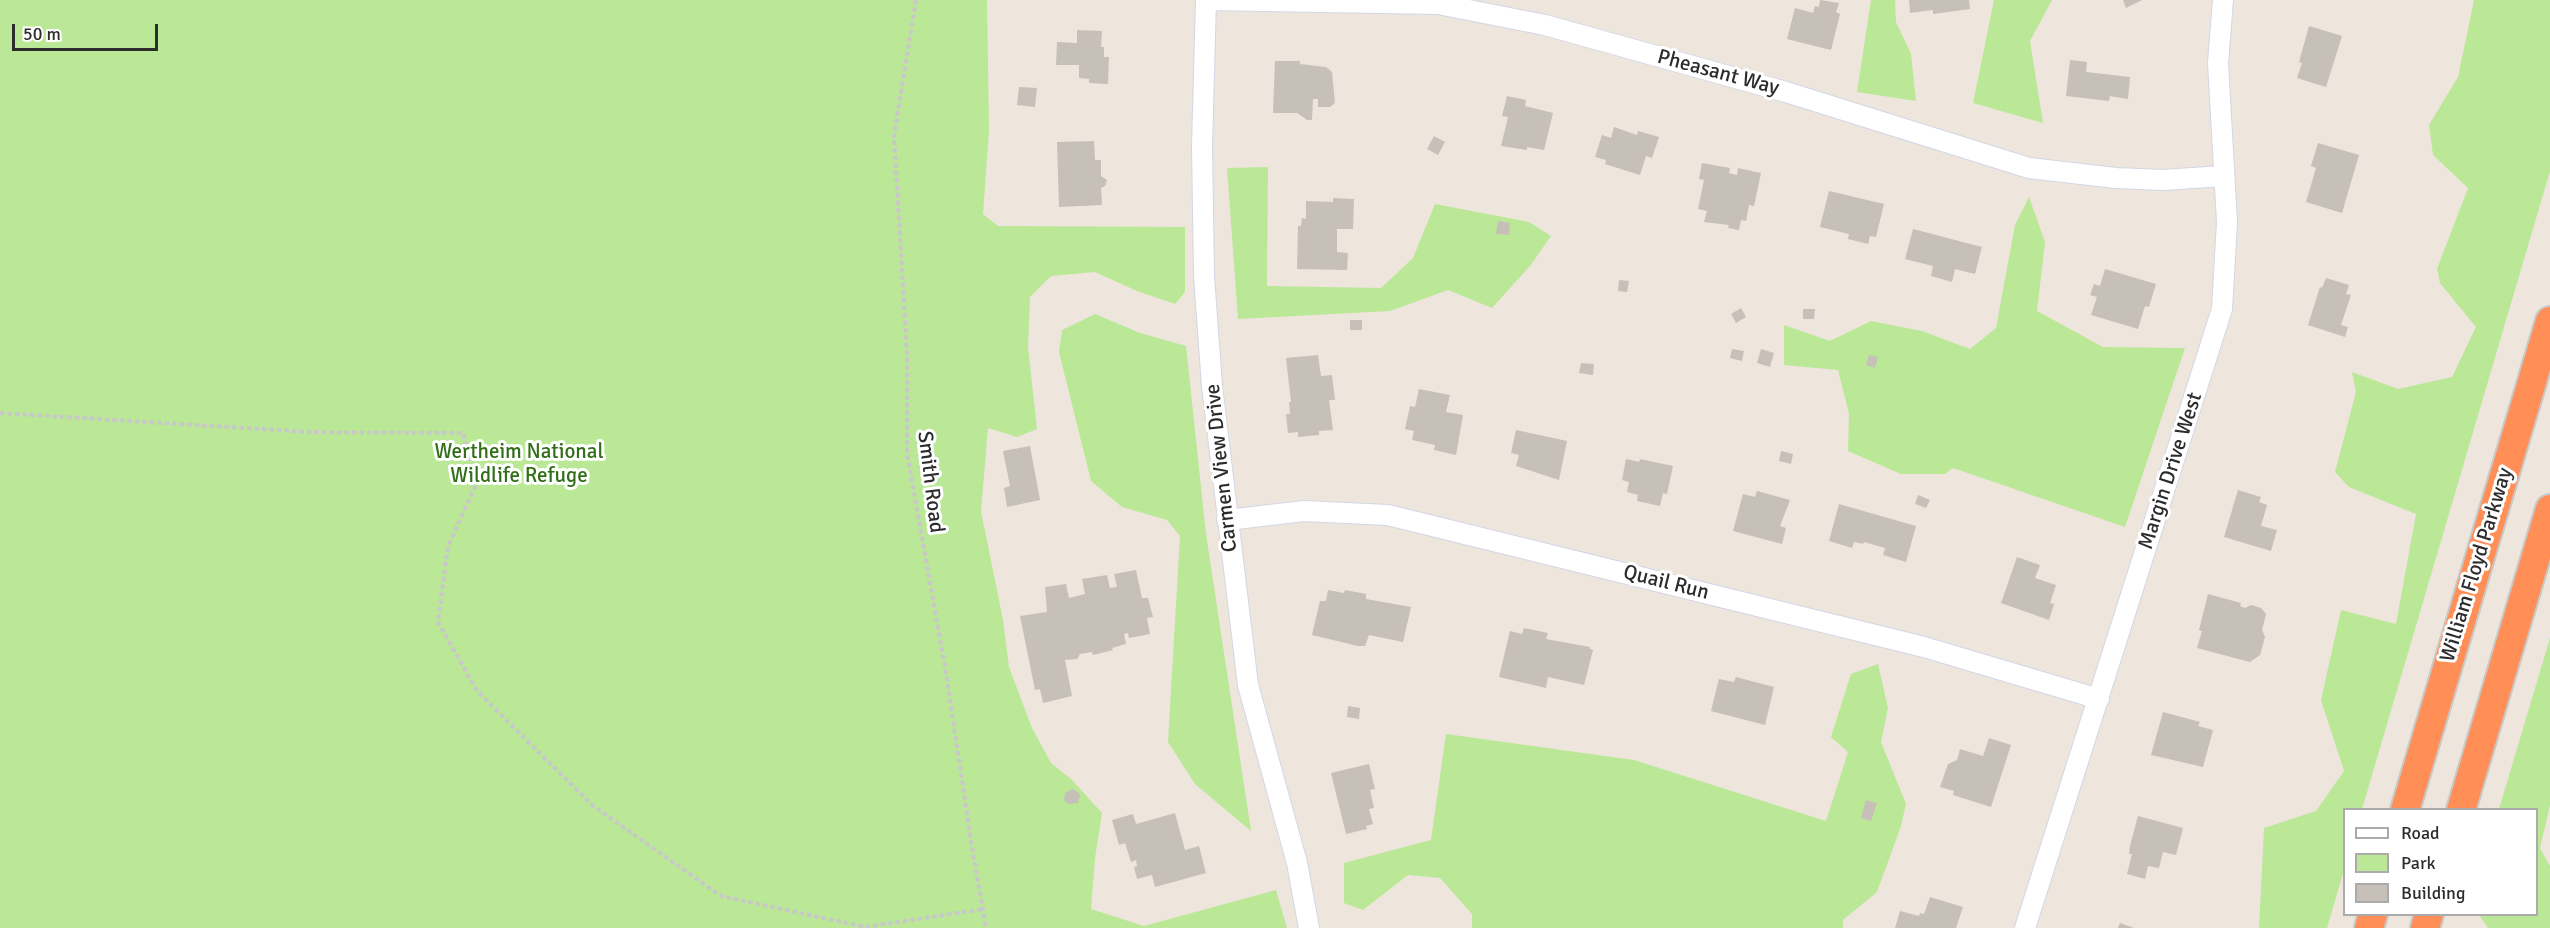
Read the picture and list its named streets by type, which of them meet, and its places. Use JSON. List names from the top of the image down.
{
  "streets": {
    "highway": ["William Floyd Parkway"],
    "street": [
      "Pheasant Way",
      "Carmen View Drive",
      "Margin Drive West",
      "Quail Run"
    ],
    "path": ["Smith Road"]
  },
  "crossings": [
    ["Pheasant Way", "Carmen View Drive"],
    ["Pheasant Way", "Margin Drive West"],
    ["Carmen View Drive", "Quail Run"],
    ["Margin Drive West", "Quail Run"]
  ],
  "parks": ["Wertheim National Wildlife Refuge"],
  "legend": ["Road", "Park", "Building"],
  "scale_bar": "50 m"
}
